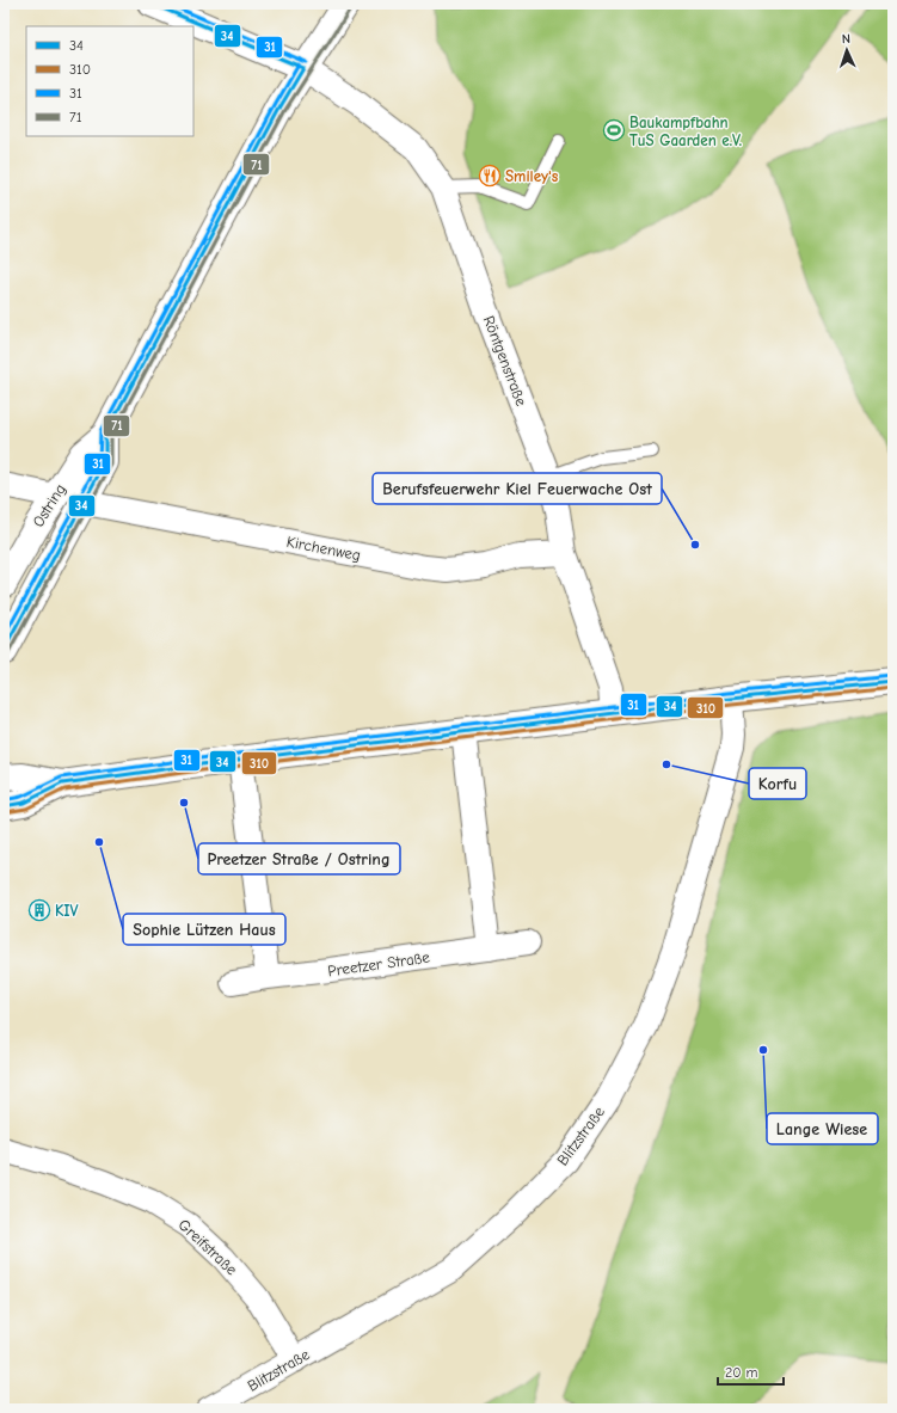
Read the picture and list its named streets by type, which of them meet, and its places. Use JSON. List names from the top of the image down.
{
  "streets": {
    "street": [
      "Röntgenstraße",
      "Ostring",
      "Kirchenweg",
      "Preetzer Straße",
      "Blitzstraße",
      "Greifstraße"
    ]
  },
  "crossings": [
    ["Röntgenstraße", "Ostring"],
    ["Röntgenstraße", "Kirchenweg"],
    ["Ostring", "Kirchenweg"],
    ["Blitzstraße", "Greifstraße"]
  ],
  "places": {
    "sports": ["Baukampfbahn TuS Gaarden e.V."],
    "restaurant": ["Smiley's"],
    "other": [
      "Berufsfeuerwehr Kiel Feuerwache Ost",
      "Korfu",
      "Preetzer Straße / Ostring",
      "Sophie Lützen Haus",
      "Lange Wiese"
    ],
    "building": ["KIV"]
  },
  "lines": [
    "transit line 34",
    "transit line 31",
    "transit line 71",
    "transit line 310"
  ],
  "legend": [
    "34",
    "310",
    "31",
    "71"
  ],
  "scale_bar": "20 m",
  "north": "top"
}
